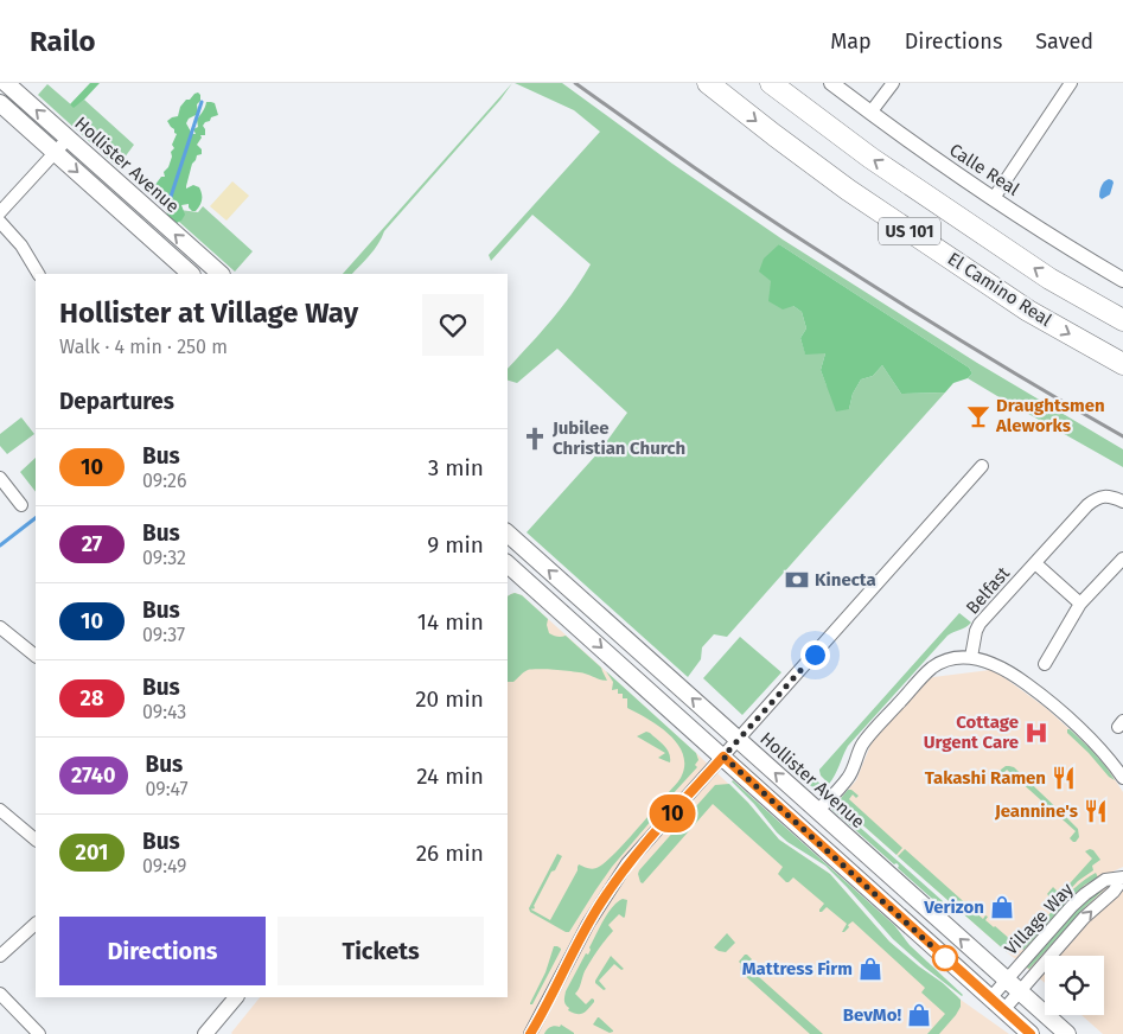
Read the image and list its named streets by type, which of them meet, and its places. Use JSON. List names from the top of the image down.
{
  "streets": {
    "highway": ["US 101", "El Camino Real"],
    "main road": ["Hollister Avenue"],
    "street": ["Calle Real", "Belfast", "Village Way"]
  },
  "crossings": [
    ["Hollister Avenue", "Village Way"]
  ],
  "places": {
    "bar": ["Draughtsmen Aleworks"],
    "church": ["Jubilee Christian Church"],
    "bank": ["Kinecta"],
    "hospital": ["Cottage Urgent Care"],
    "restaurant": ["Takashi Ramen", "Jeannine's"],
    "shop": ["Verizon", "Mattress Firm", "BevMo!"]
  },
  "lines": ["bus line 10"],
  "page": {
    "header": "Railo",
    "nav": ["Map", "Directions", "Saved"],
    "on_map": "10",
    "heading": [
      ["Hollister at Village Way", "Walk · 4 min · 250 m"],
      "Departures"
    ],
    "list": [
      {
        "mark": "10",
        "name": "Bus",
        "note": "09:26",
        "value": "3 min"
      },
      {
        "mark": "27",
        "name": "Bus",
        "note": "09:32",
        "value": "9 min"
      },
      {
        "mark": "10",
        "name": "Bus",
        "note": "09:37",
        "value": "14 min"
      },
      {
        "mark": "28",
        "name": "Bus",
        "note": "09:43",
        "value": "20 min"
      },
      {
        "mark": "2740",
        "name": "Bus",
        "note": "09:47",
        "value": "24 min"
      },
      {
        "mark": "201",
        "name": "Bus",
        "note": "09:49",
        "value": "26 min"
      }
    ],
    "buttons": ["Directions", "Tickets"]
  }
}
